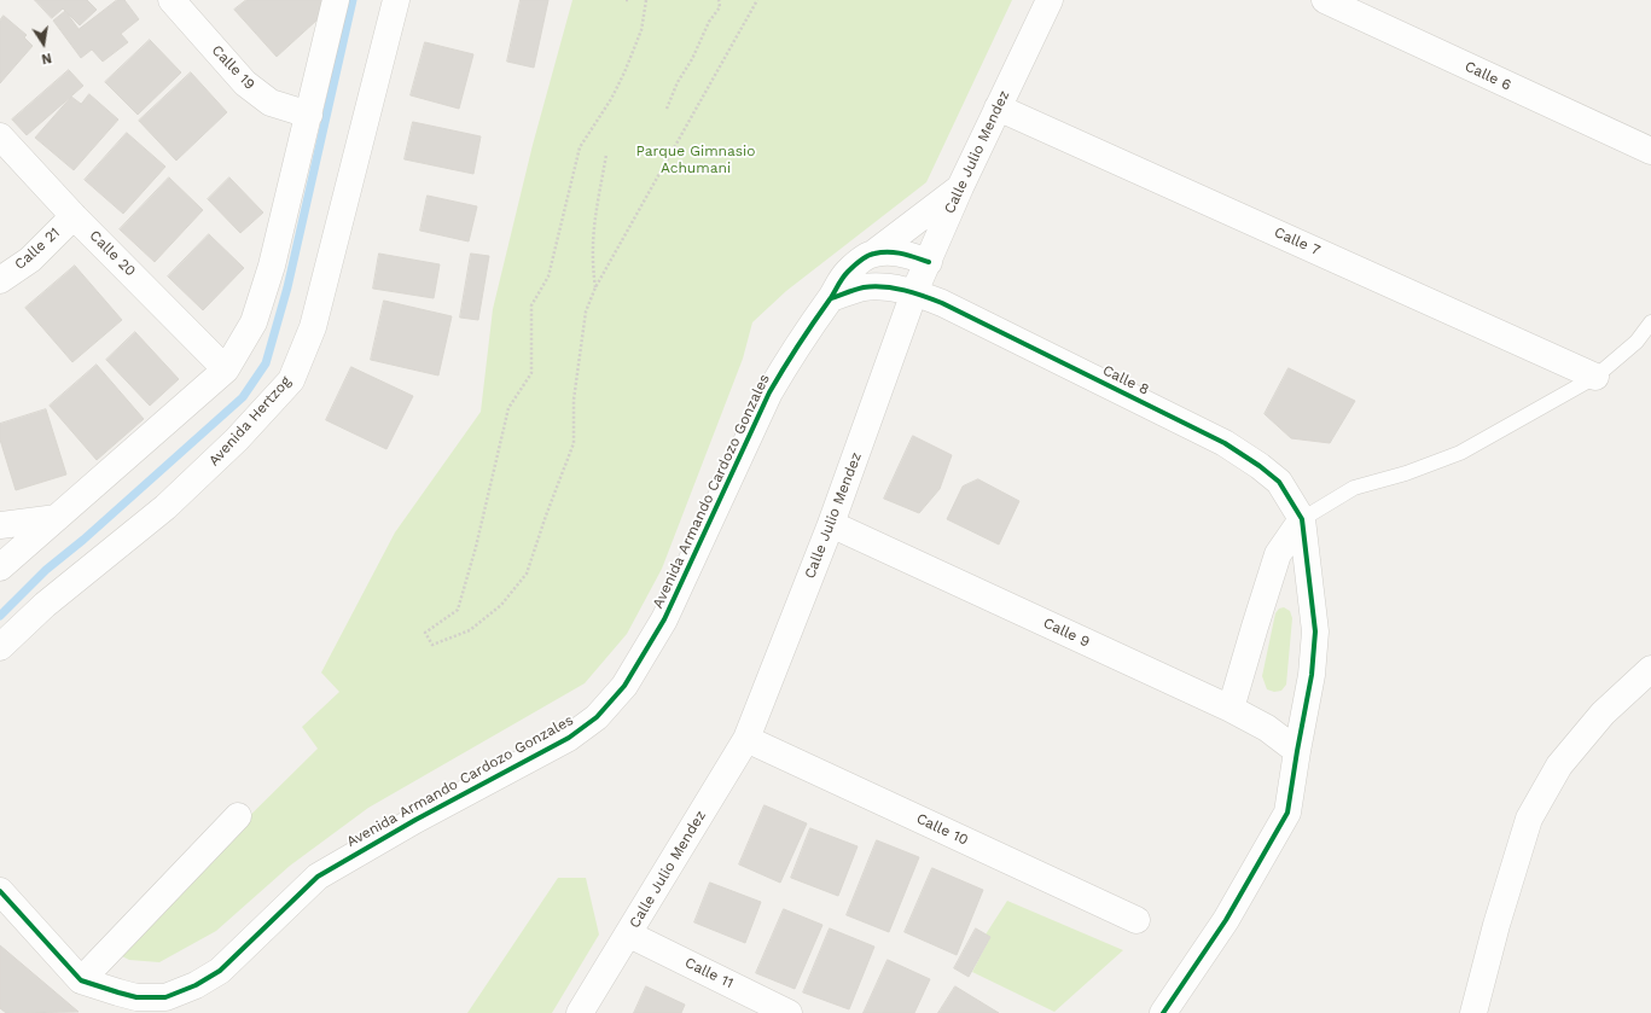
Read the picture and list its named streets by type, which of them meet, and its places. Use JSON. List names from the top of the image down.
{
  "streets": {
    "street": [
      "Calle 19",
      "Calle 6",
      "Calle Julio Mendez",
      "Calle 7",
      "Calle 21",
      "Calle 20",
      "Calle 8",
      "Avenida Hertzog",
      "Avenida Armando Cardozo Gonzales",
      "Calle 9",
      "Calle 10",
      "Calle 11"
    ]
  },
  "crossings": [
    ["Calle Julio Mendez", "Calle 7"],
    ["Calle Julio Mendez", "Calle 8"],
    ["Calle Julio Mendez", "Avenida Armando Cardozo Gonzales"],
    ["Calle Julio Mendez", "Calle 9"],
    ["Calle Julio Mendez", "Calle 10"],
    ["Calle Julio Mendez", "Calle 11"],
    ["Calle 21", "Calle 20"]
  ],
  "parks": ["Parque Gimnasio Achumani"],
  "north": "bottom"
}
